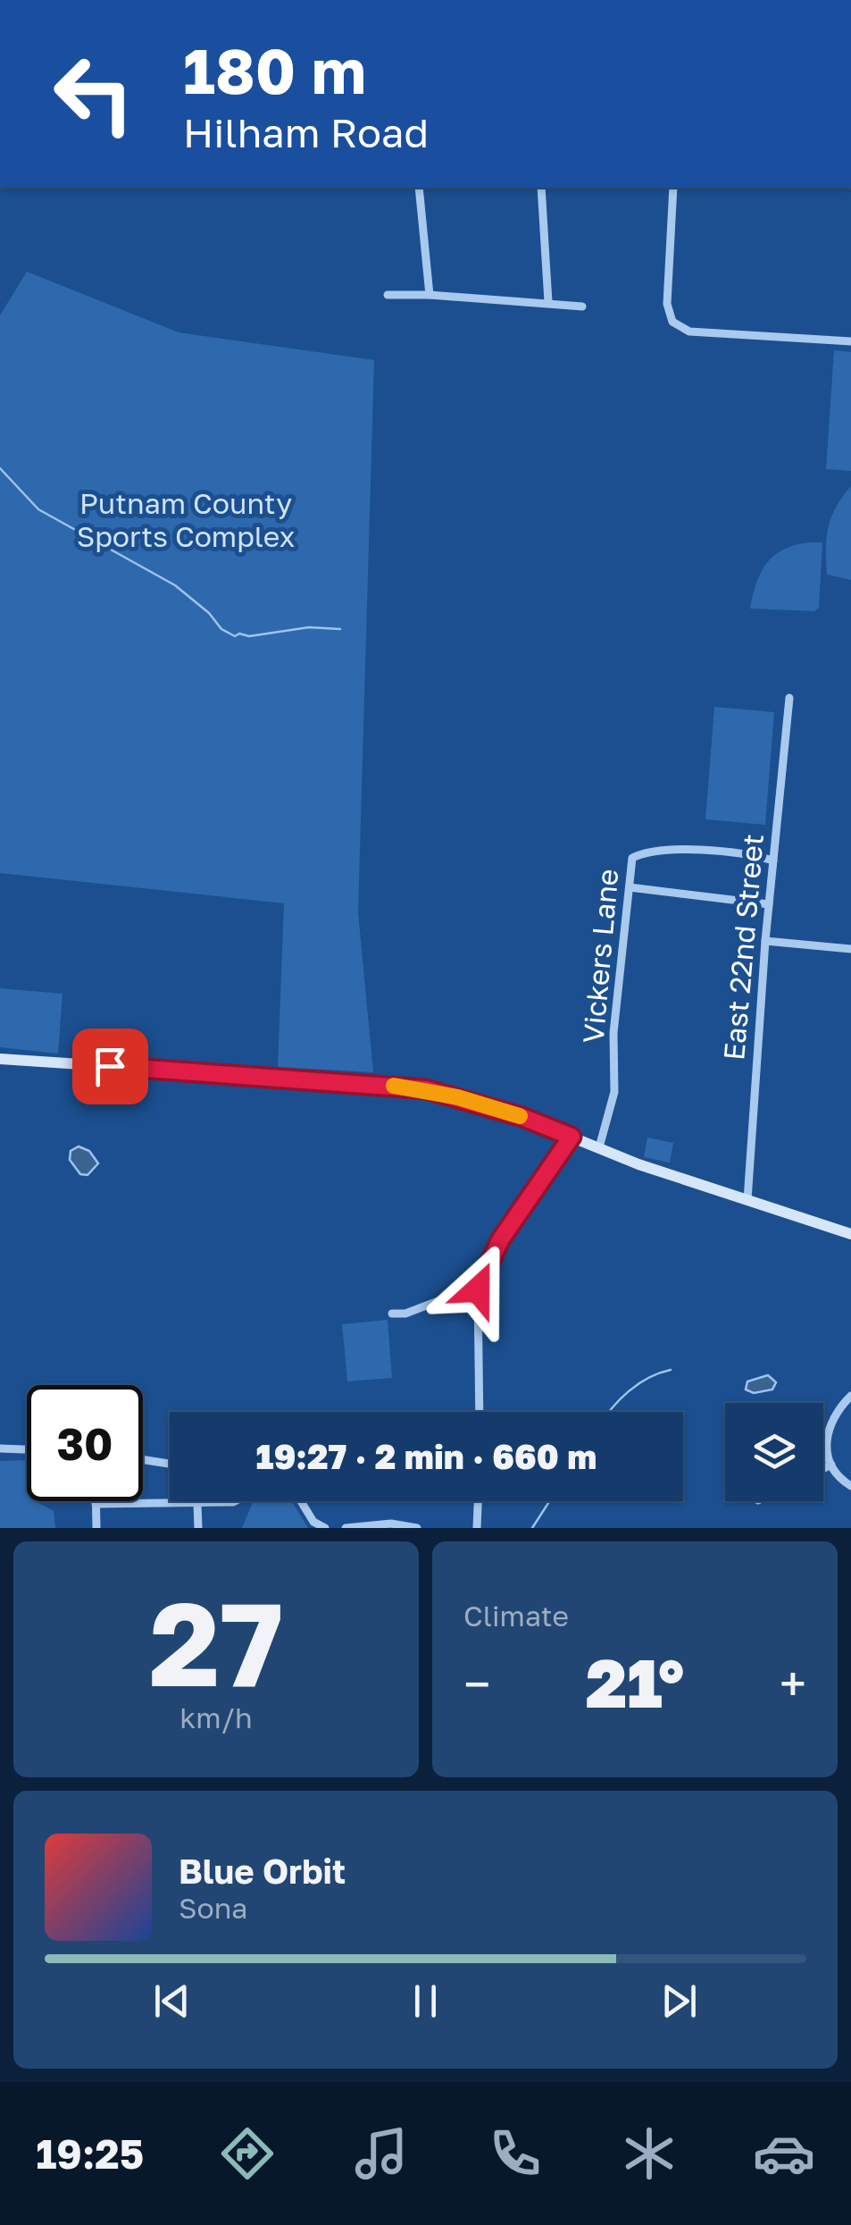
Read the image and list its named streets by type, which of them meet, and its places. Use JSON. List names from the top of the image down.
{
  "streets": {
    "street": ["East 22nd Street", "Vickers Lane"]
  },
  "crossings": [
    ["East 22nd Street", "Vickers Lane"]
  ],
  "parks": ["Putnam County Sports Complex"],
  "page": {
    "turn": ["180 m", "Hilham Road"],
    "limit": "30",
    "trip": "19:27 · 2 min · 660 m",
    "tile": [
      ["27", "km/h"],
      "Climate"
    ],
    "heat": ["−", "21°", "+"],
    "song": ["Blue Orbit", "Sona"],
    "tabs": "19:25"
  }
}
